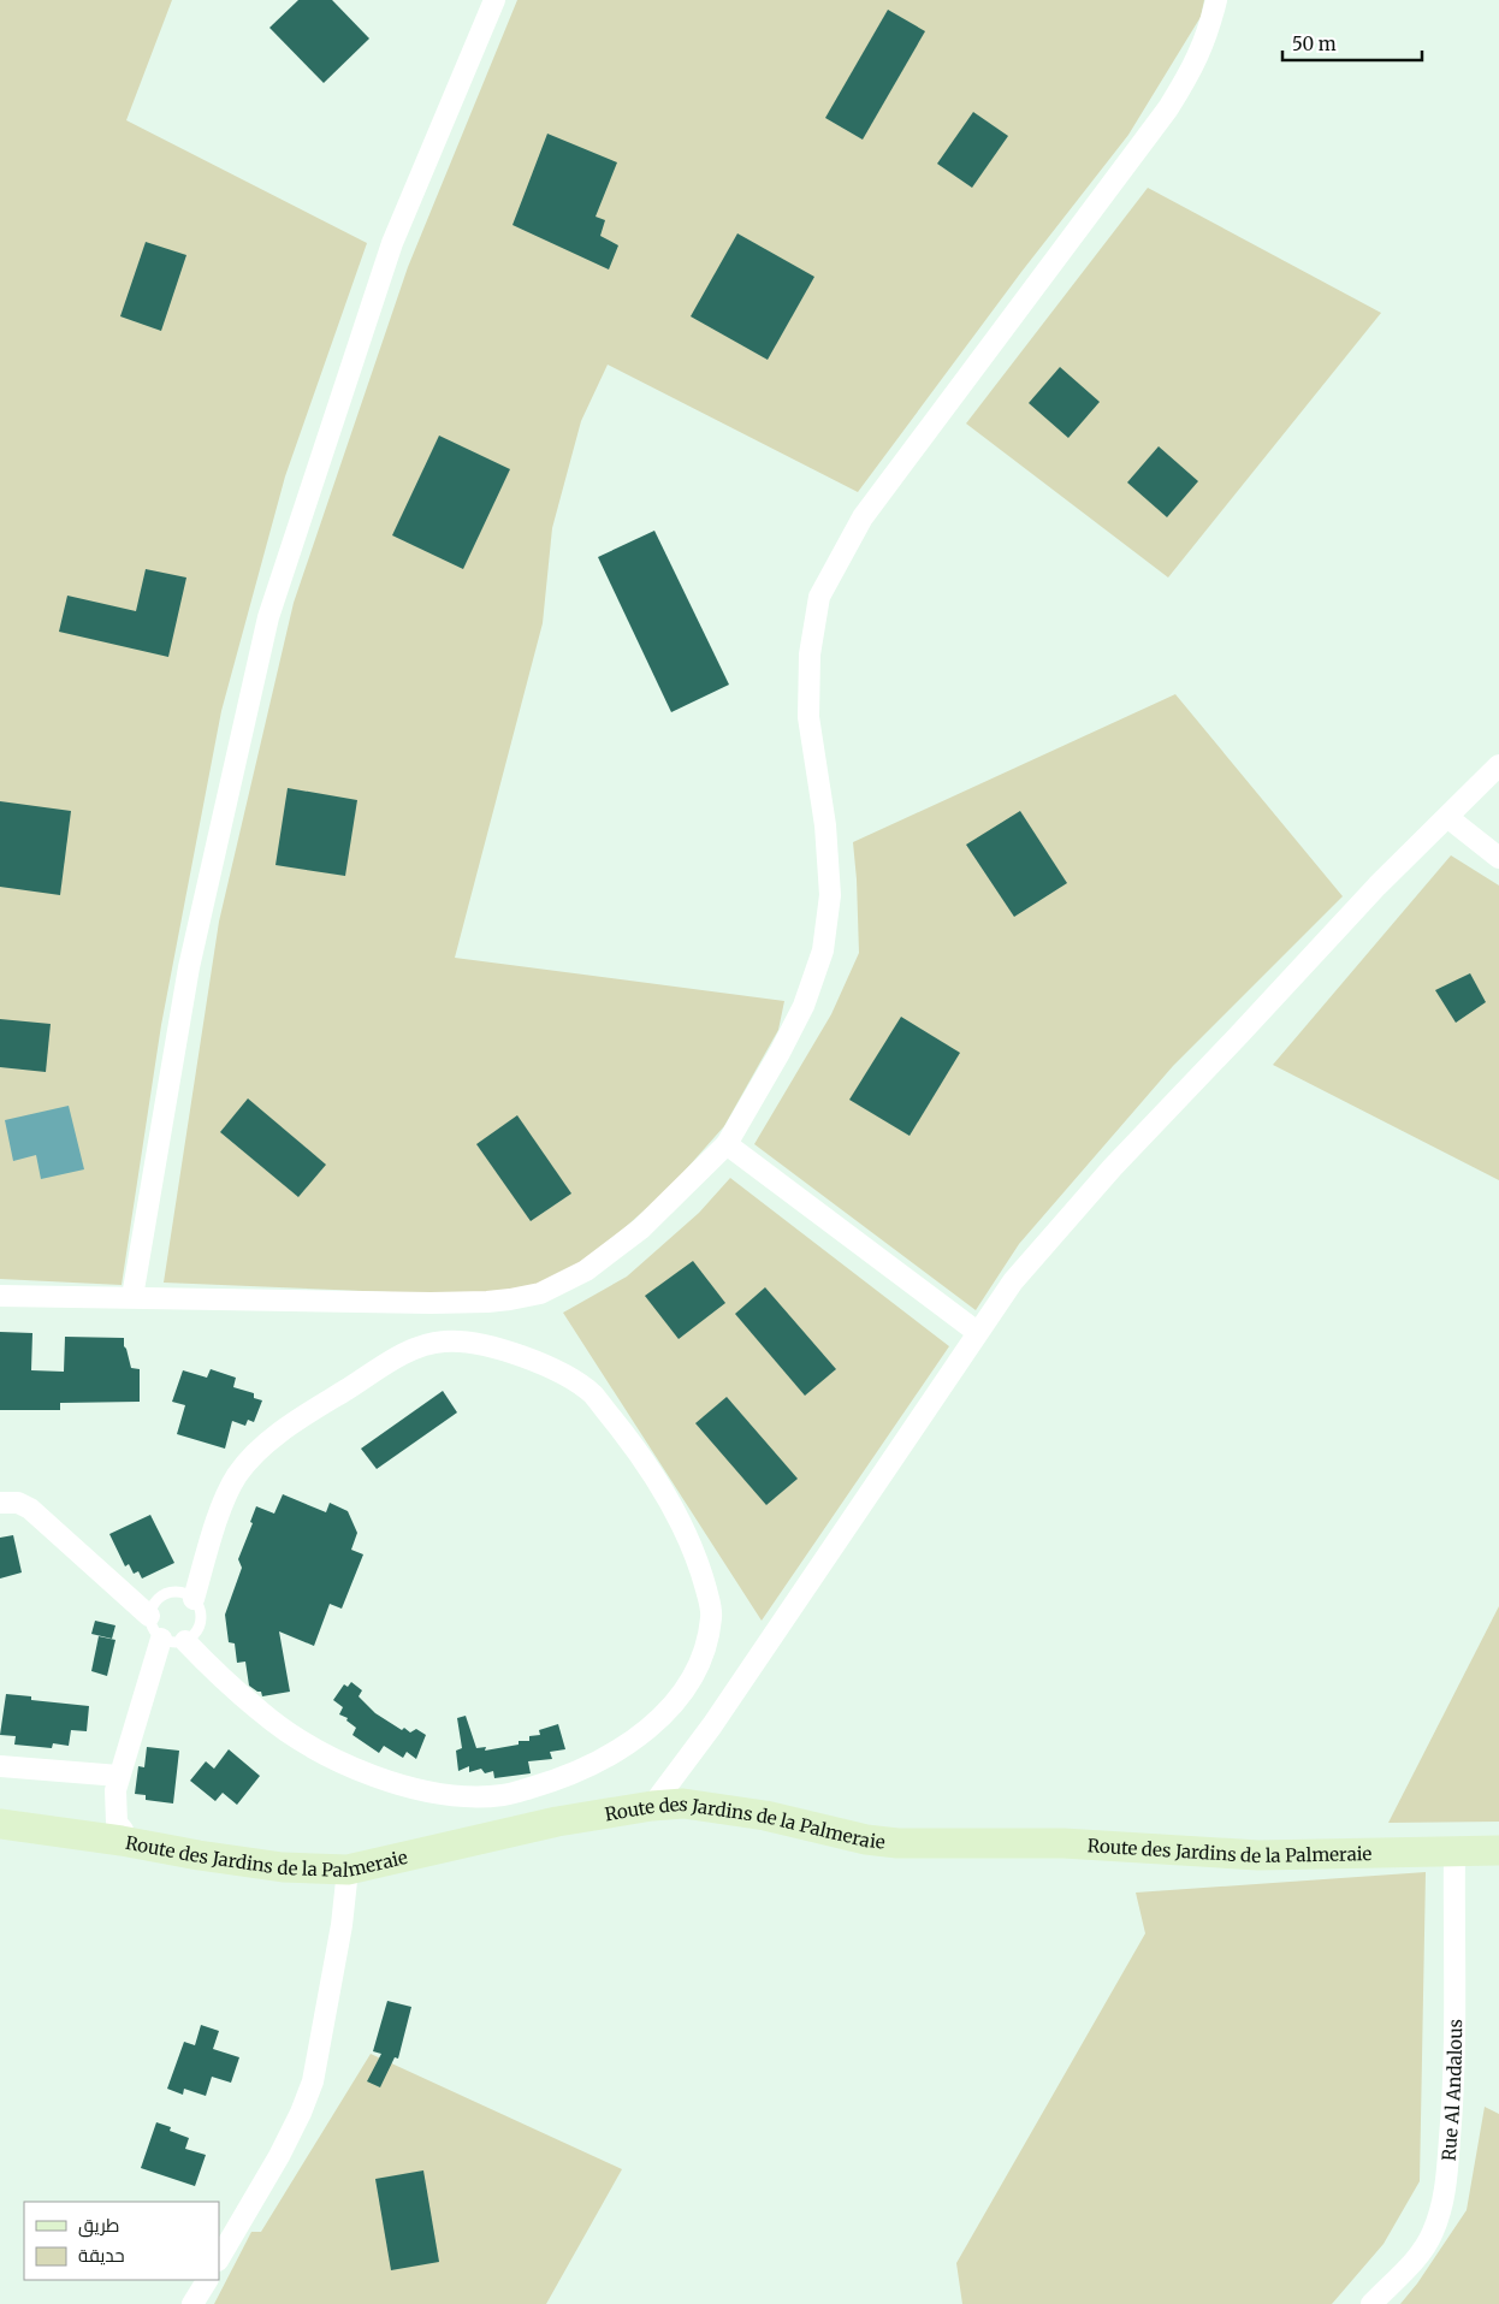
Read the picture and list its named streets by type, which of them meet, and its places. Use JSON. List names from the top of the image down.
{
  "streets": {
    "street": ["Route des Jardins de la Palmeraie", "Rue Al Andalous"]
  },
  "crossings": [
    ["Route des Jardins de la Palmeraie", "Rue Al Andalous"]
  ],
  "legend": ["طريق", "حديقة"],
  "scale_bar": "50 m"
}
